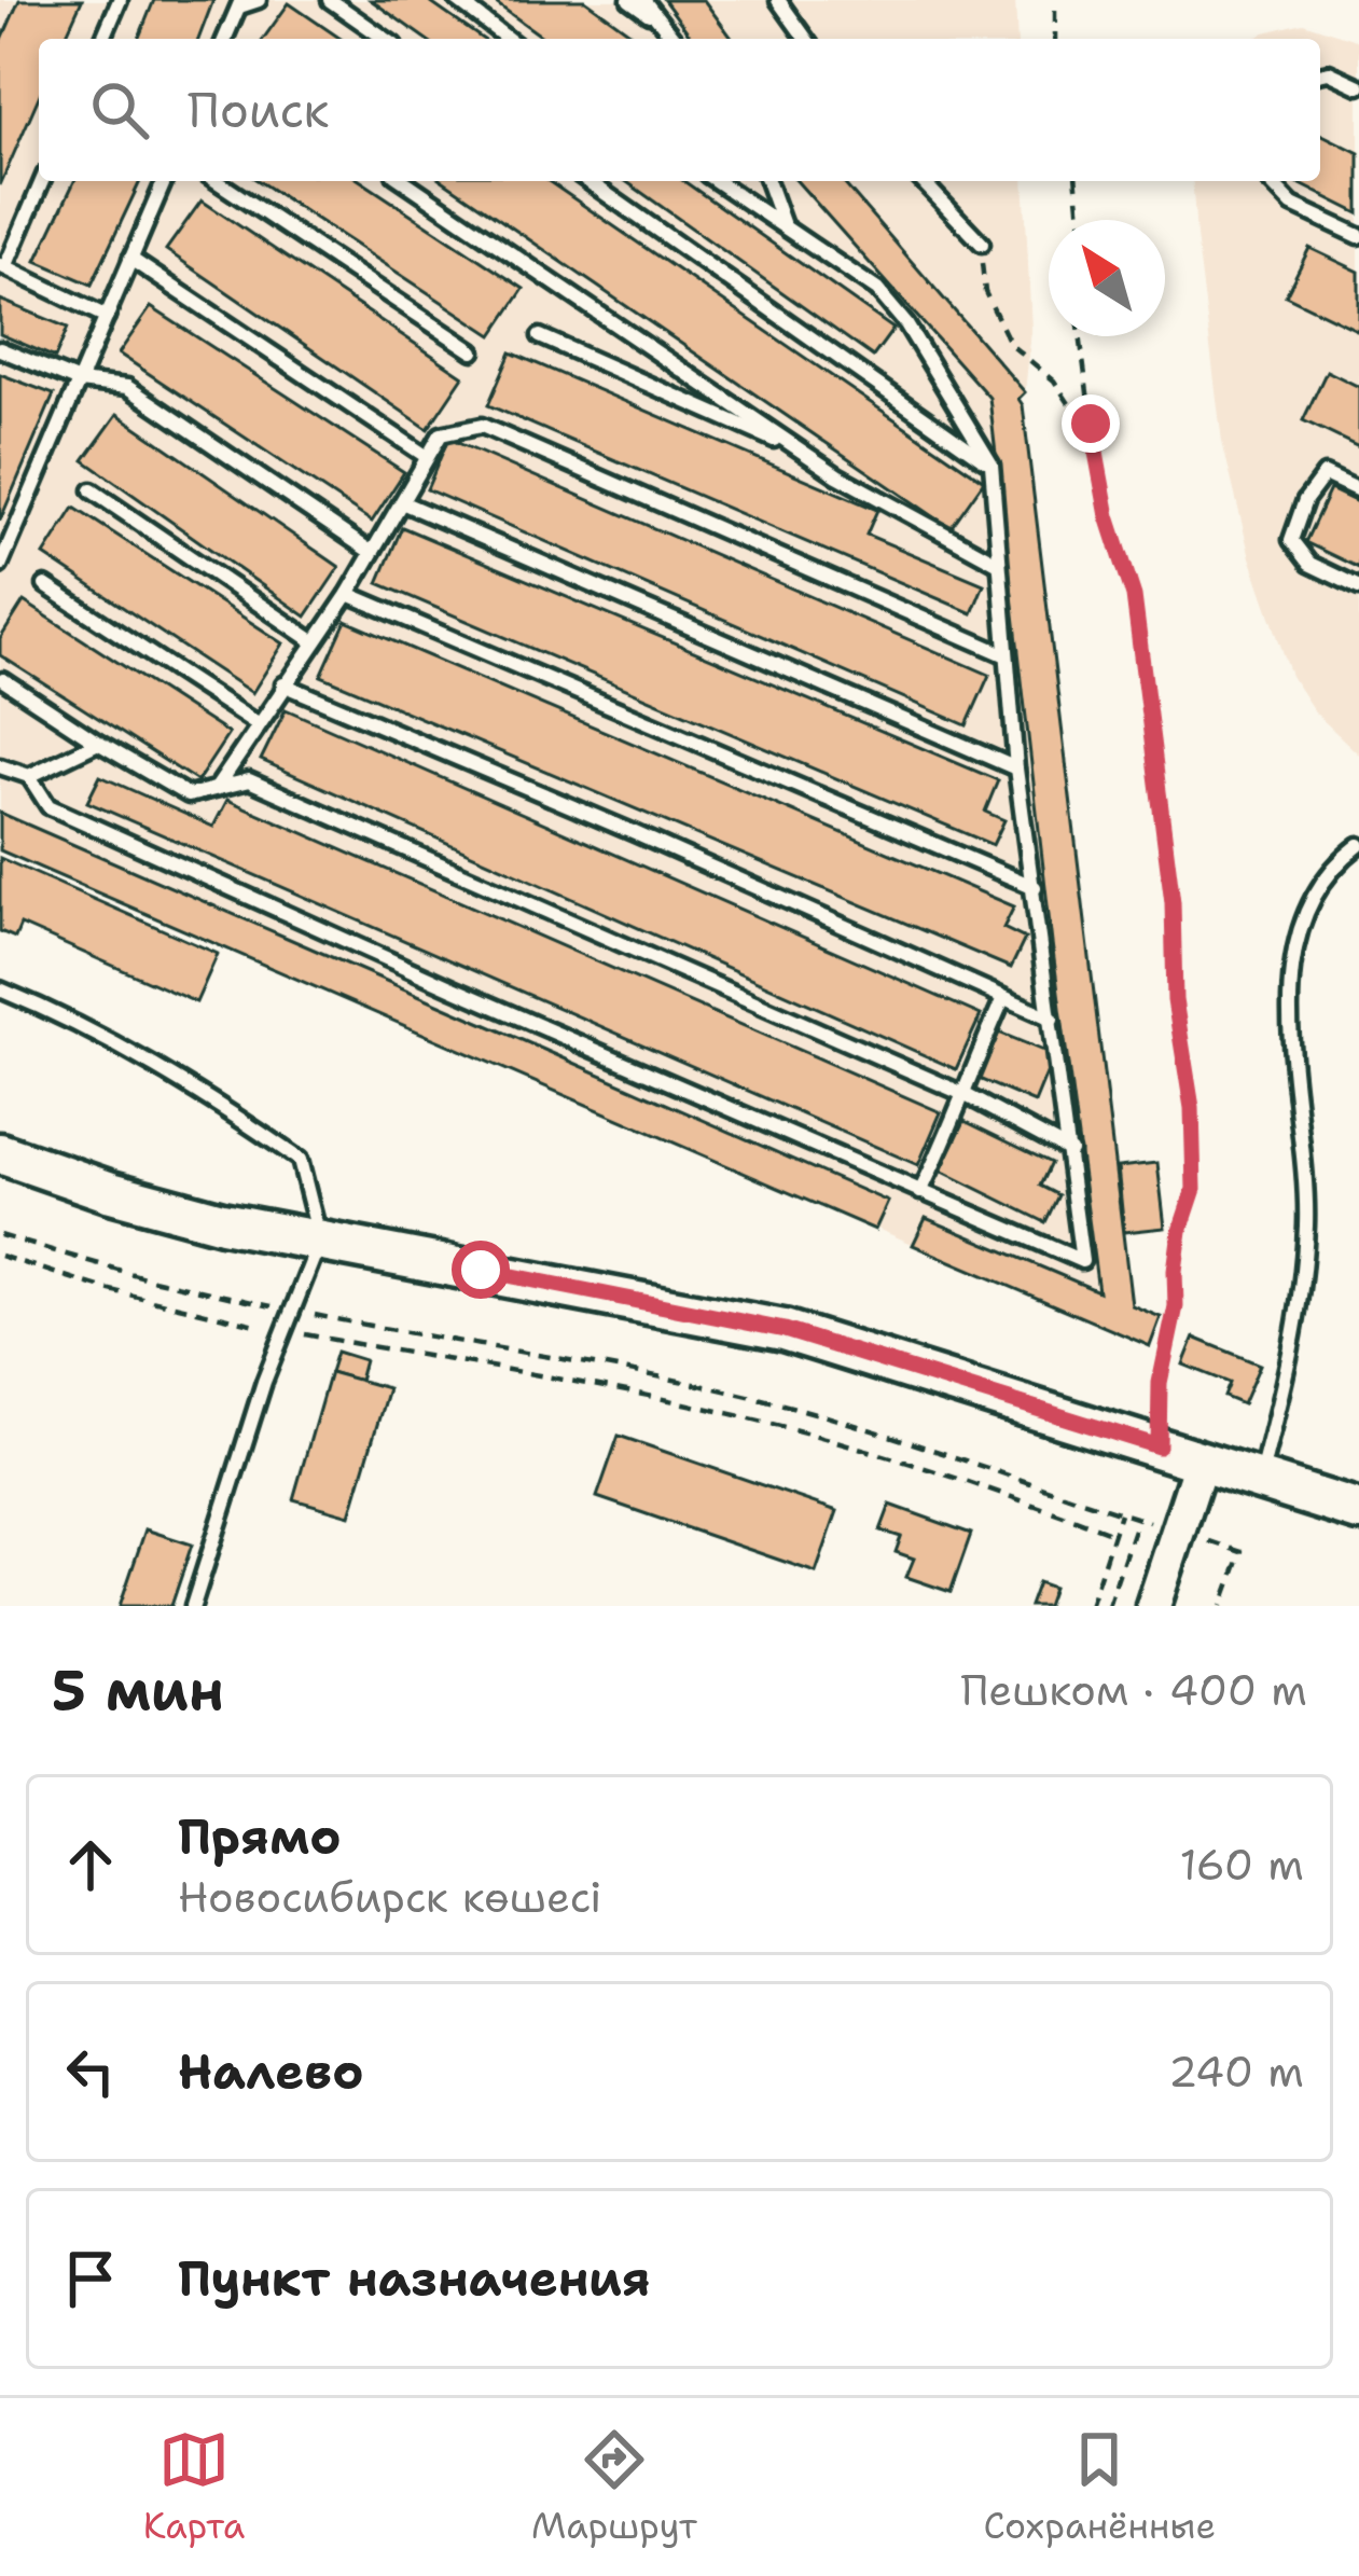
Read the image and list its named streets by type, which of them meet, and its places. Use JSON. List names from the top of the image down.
{
  "north": "top left",
  "page": {
    "search": "Поиск",
    "heading": ["5 мин", "Пешком · 400 m"],
    "list": [
      ["Прямо", "Новосибирск көшесі", "160 m"],
      ["Налево", "240 m"],
      "Пункт назначения"
    ],
    "nav": ["Карта", "Маршрут", "Сохранённые"]
  }
}
